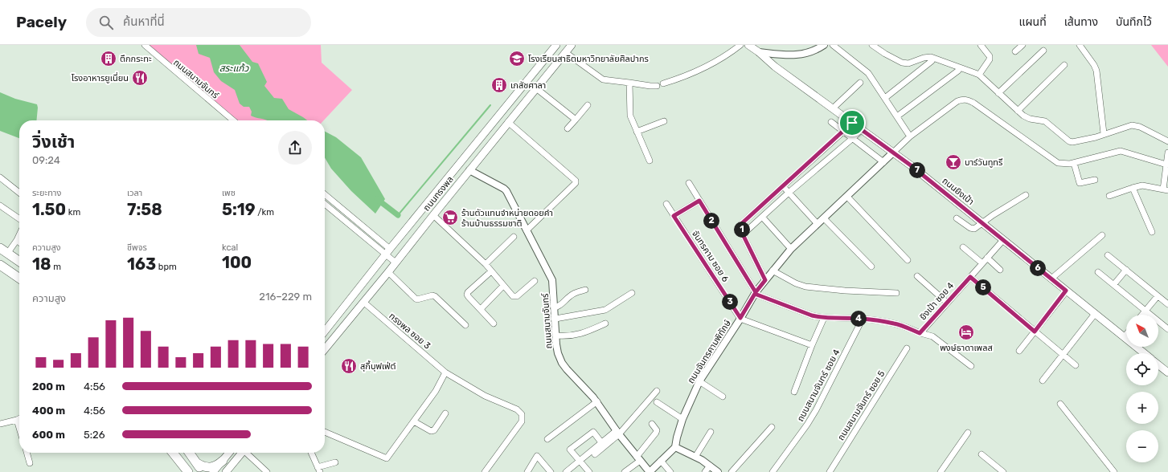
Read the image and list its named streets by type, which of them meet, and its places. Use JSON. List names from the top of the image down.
{
  "streets": {
    "main road": ["ถนนยิงเป้า", "ถนนทรงพล"],
    "street": [
      "ถนนสนามจันทร์",
      "จันทรคาม ซอย 6",
      "ยิงเป้า ซอย 4",
      "ทรงพล ซอย 3",
      "ถนนจันทรคามพิทักษ์",
      "ถนนสนามจันทร์ ซอย 4",
      "ถนนสนามจันทร์ ซอย 5"
    ]
  },
  "crossings": [
    ["ถนนสนามจันทร์", "ถนนทรงพล"],
    ["ถนนยิงเป้า", "ยิงเป้า ซอย 4"],
    ["ถนนยิงเป้า", "ถนนจันทรคามพิทักษ์"],
    ["ถนนทรงพล", "ทรงพล ซอย 3"],
    ["จันทรคาม ซอย 6", "ถนนจันทรคามพิทักษ์"],
    ["ยิงเป้า ซอย 4", "ถนนจันทรคามพิทักษ์"],
    ["ยิงเป้า ซอย 4", "ถนนสนามจันทร์ ซอย 4"]
  ],
  "water": ["สระแก้ว"],
  "places": {
    "building": ["ตึกกระทะ", "เภสัชศาลา"],
    "school or university": ["โรงเรียนสาธิตมหาวิทยาลัยศิลปากร"],
    "restaurant": ["โรงอาหารยูเนี่ยน", "สุกี้บุฟเฟ่ต์"],
    "bar": ["บาร์วันทูทรี"],
    "supermarket": ["ร้านตัวแทนจำหน่ายดอยคำ ร้านบ้านธรรมชาติ"],
    "hotel": ["พงษ์ธาดาเพลส"]
  },
  "north": "top left",
  "page": {
    "header": "Pacely",
    "search": "ค้นหาที่นี่",
    "nav": ["แผนที่", "เส้นทาง", "บันทึกไว้"],
    "heading": ["วิ่งเช้า", "09:24"],
    "pins": [
      "7",
      "2",
      "1",
      "6",
      "5",
      "3",
      "4"
    ],
    "stats": [
      ["ระยะทาง", "1.50 km"],
      ["เวลา", "7:58"],
      ["เพซ", "5:19 /km"],
      ["ความสูง", "18 m"],
      ["ชีพจร", "163 bpm"],
      ["kcal", "100"]
    ],
    "chart": ["ความสูง", "216–229 m"],
    "map_buttons": ["+", "−"],
    "list": [
      {
        "name": "200 m",
        "note": "4:56"
      },
      {
        "name": "400 m",
        "note": "4:56"
      },
      {
        "name": "600 m",
        "note": "5:26"
      }
    ]
  }
}
